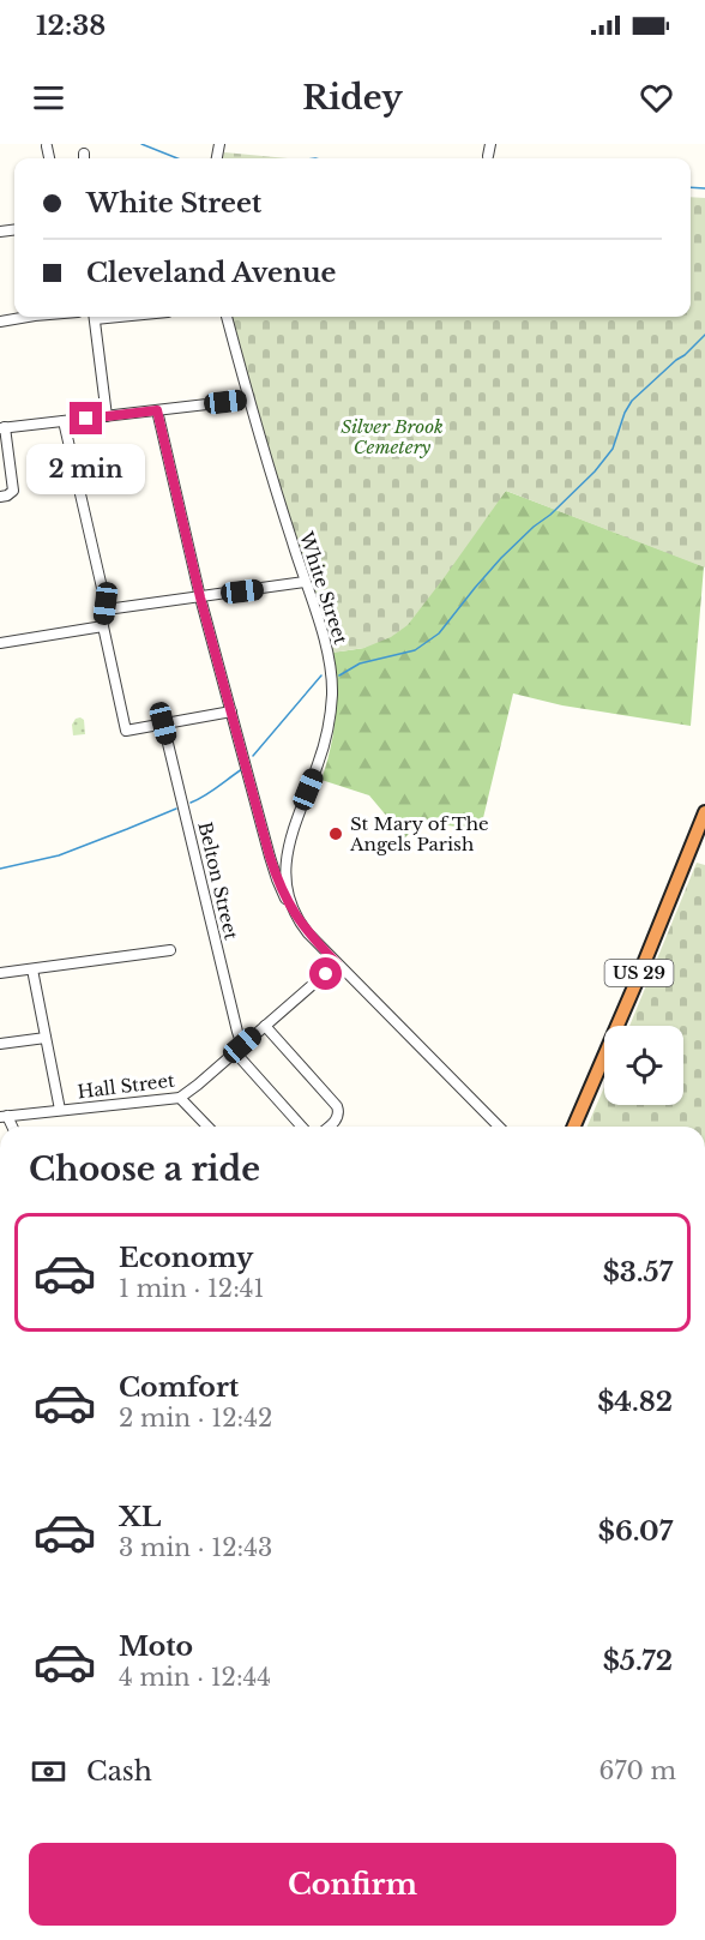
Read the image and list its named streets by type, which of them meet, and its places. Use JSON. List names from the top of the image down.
{
  "streets": {
    "highway": ["US 29"],
    "street": ["White Street", "Belton Street", "Hall Street"]
  },
  "crossings": [
    ["White Street", "Hall Street"],
    ["Belton Street", "Hall Street"]
  ],
  "parks": ["Silver Brook Cemetery"],
  "places": ["St Mary of The Angels Parish"],
  "page": {
    "status": "12:38",
    "header": "Ridey",
    "banner": ["White Street", "Cleveland Avenue"],
    "bubble": "2 min",
    "heading": "Choose a ride",
    "list": [
      {
        "name": "Economy",
        "note": "1 min · 12:41",
        "value": "$3.57"
      },
      {
        "name": "Comfort",
        "note": "2 min · 12:42",
        "value": "$4.82"
      },
      {
        "name": "XL",
        "note": "3 min · 12:43",
        "value": "$6.07"
      },
      {
        "name": "Moto",
        "note": "4 min · 12:44",
        "value": "$5.72"
      }
    ],
    "pay": ["Cash", "670 m"],
    "buttons": "Confirm"
  }
}
